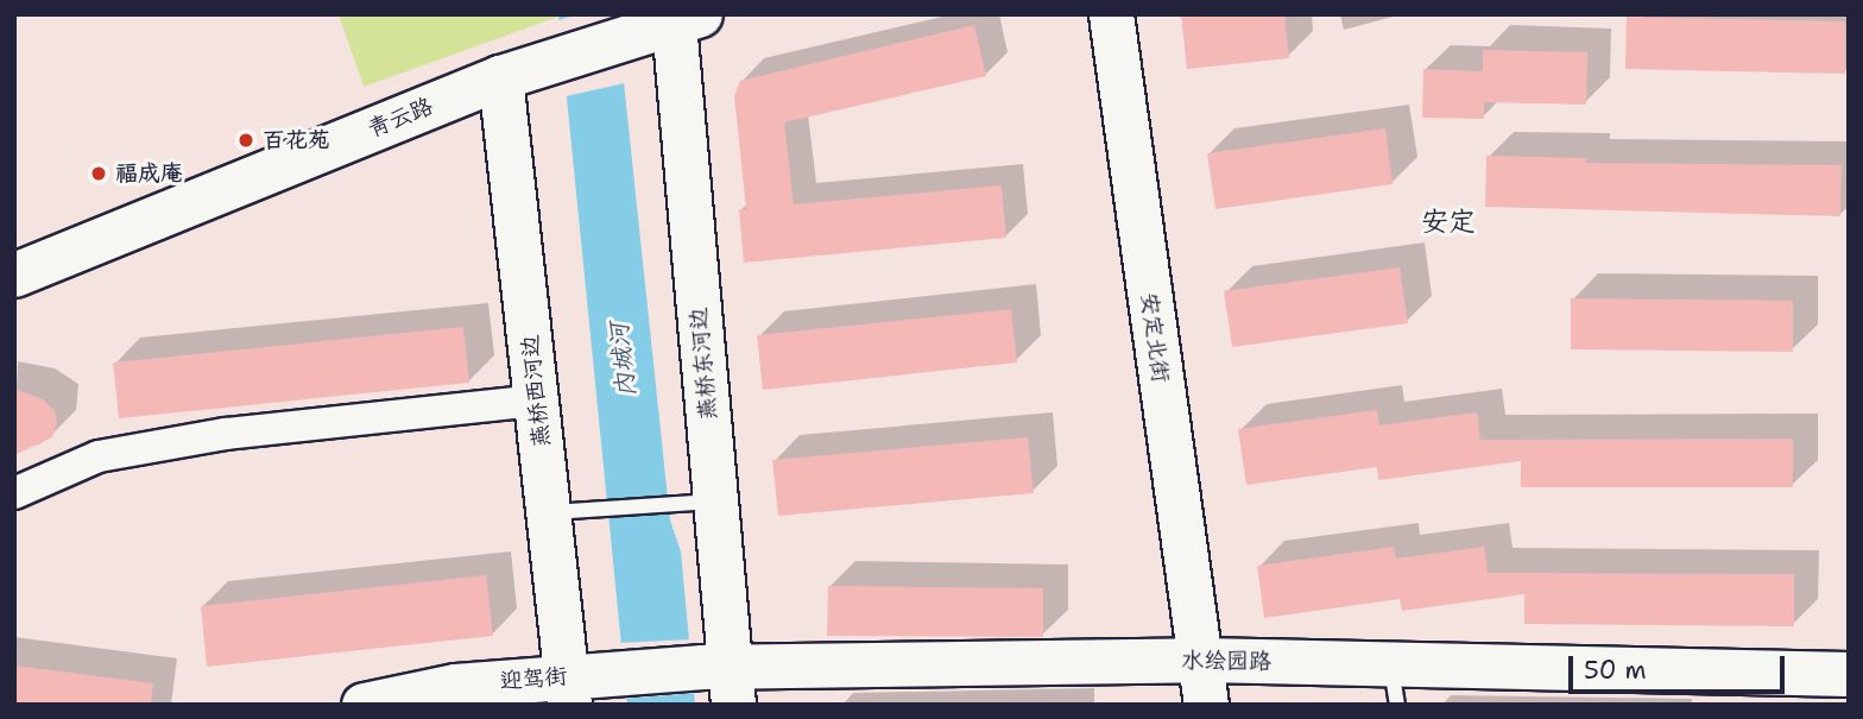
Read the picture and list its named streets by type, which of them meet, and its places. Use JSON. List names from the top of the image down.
{
  "streets": {
    "street": [
      "青云路",
      "安定北街",
      "燕桥东河边",
      "燕桥西河边",
      "水绘园路",
      "迎驾街"
    ]
  },
  "crossings": [
    ["青云路", "燕桥东河边"],
    ["青云路", "燕桥西河边"],
    ["安定北街", "水绘园路"],
    ["燕桥东河边", "水绘园路"],
    ["燕桥西河边", "水绘园路"],
    ["燕桥西河边", "迎驾街"],
    ["水绘园路", "迎驾街"]
  ],
  "districts": ["安定"],
  "water": ["内城河"],
  "places": ["百花苑", "福成庵"],
  "scale_bar": "50 m"
}
